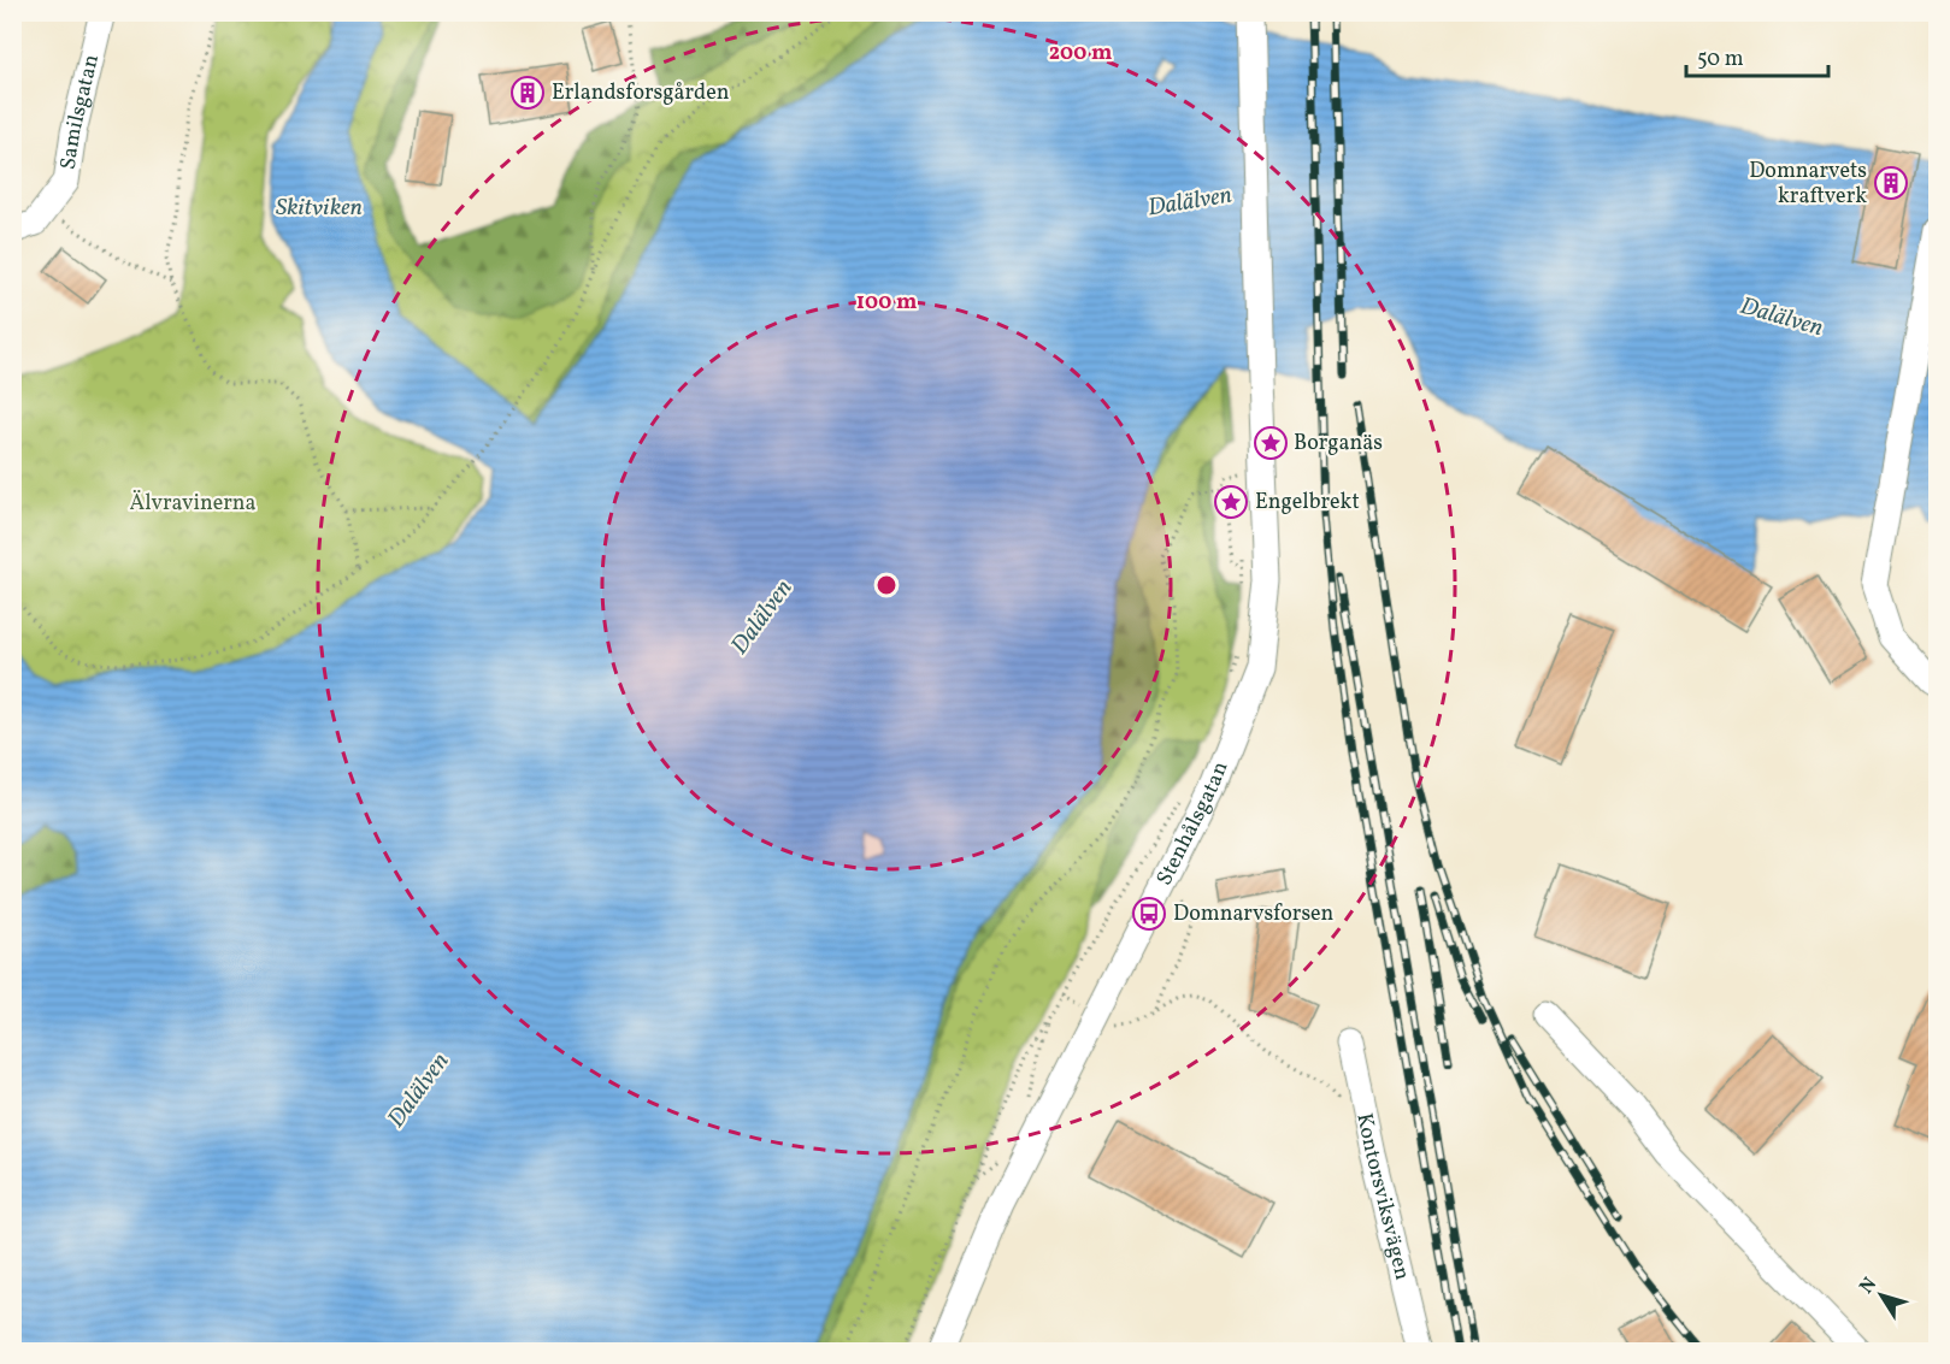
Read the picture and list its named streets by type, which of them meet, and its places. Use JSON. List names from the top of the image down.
{
  "streets": {
    "street": ["Samilsgatan", "Stenhålsgatan", "Kontorsviksvägen"]
  },
  "water": ["Dalälven", "Skitviken"],
  "parks": ["Älvravinerna"],
  "places": {
    "building": ["Erlandsforsgården", "Domnarvets kraftverk"],
    "place": ["Borganäs", "Engelbrekt"],
    "bus stop": ["Domnarvsforsen"]
  },
  "scale_bar": "50 m",
  "north": "top left",
  "rings": ["200 m", "100 m"]
}
